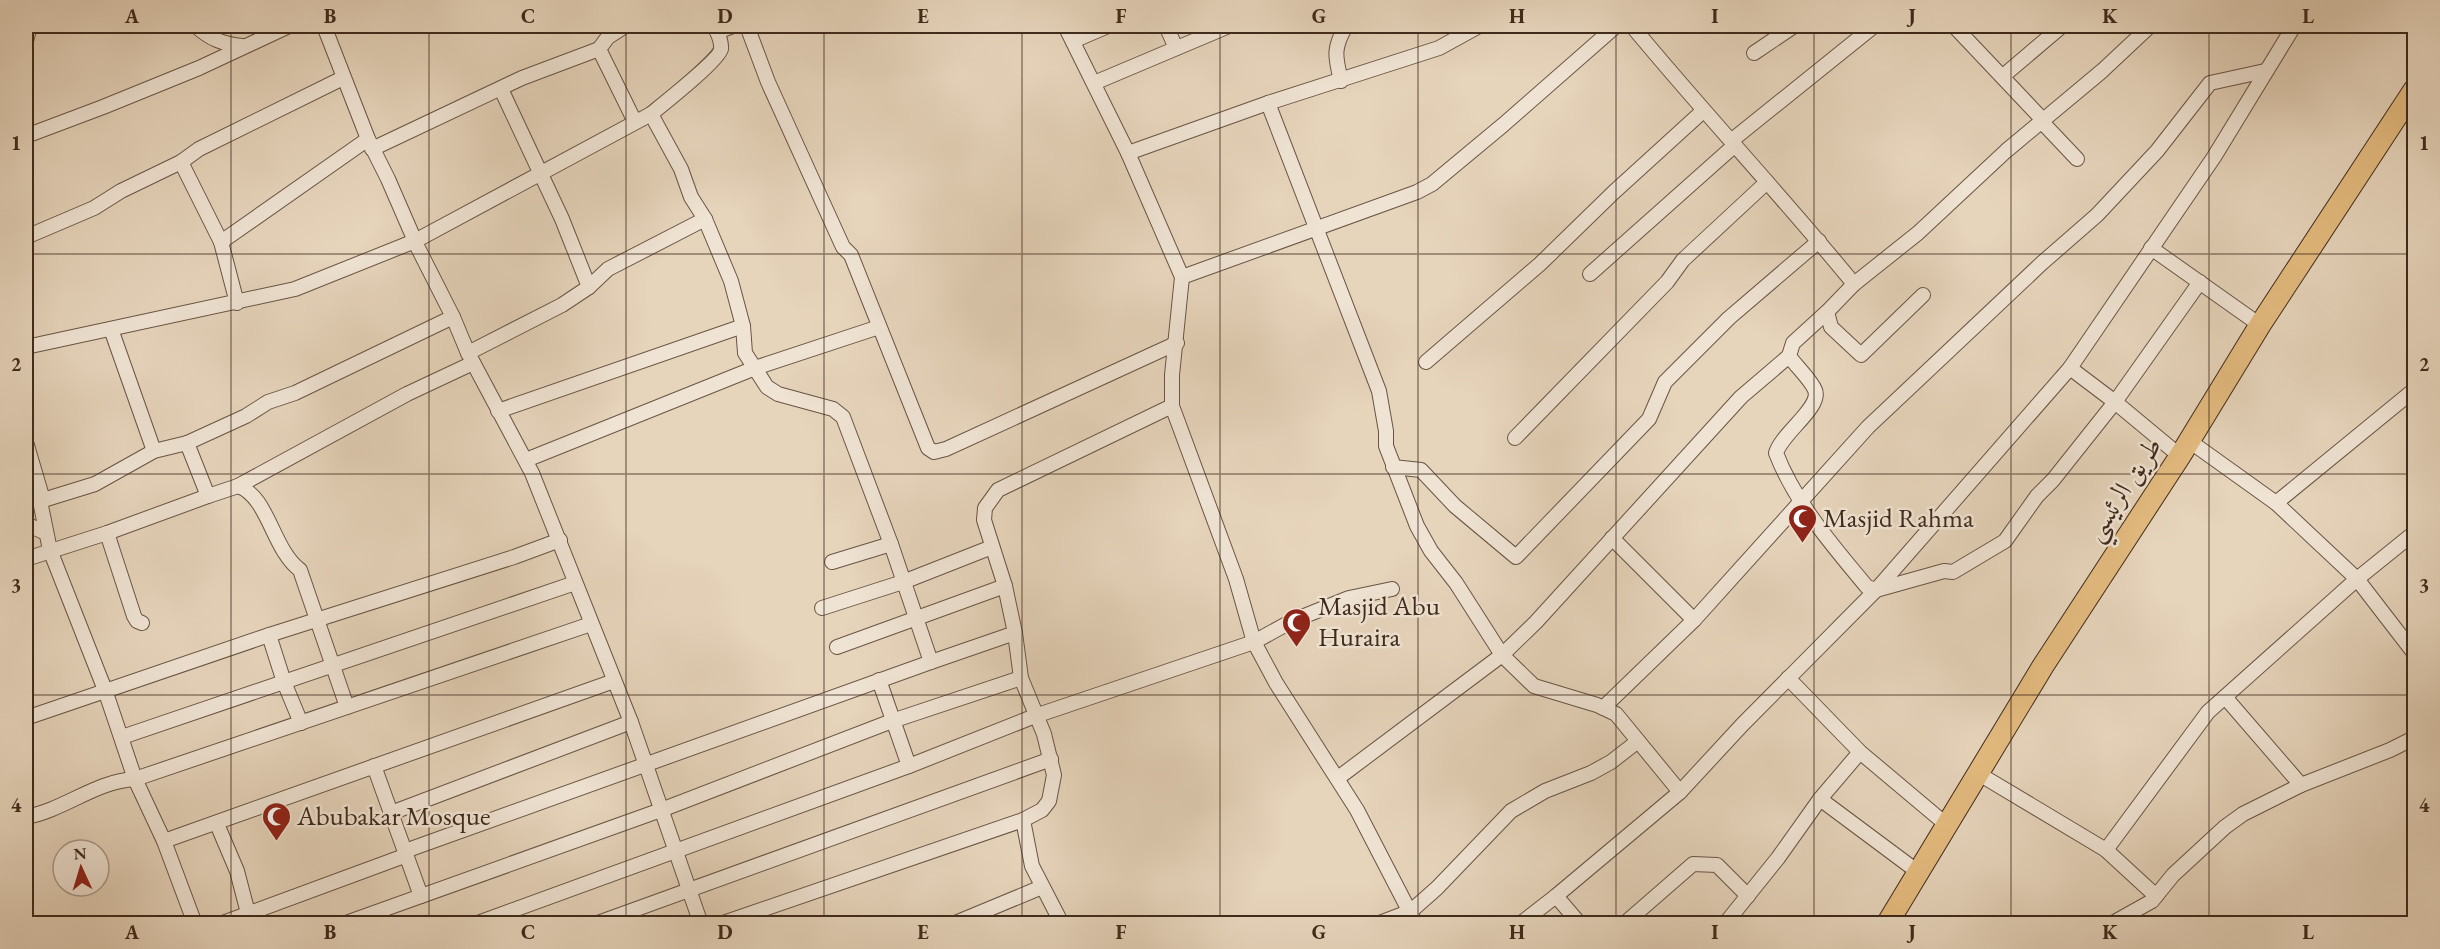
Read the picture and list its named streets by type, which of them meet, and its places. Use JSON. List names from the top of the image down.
{
  "streets": {
    "main road": ["طريق الرئيسي"]
  },
  "places": {
    "mosque": ["Masjid Rahma", "Masjid Abu Huraira", "Abubakar Mosque"]
  },
  "north": "top",
  "grid": {
    "columns": [
      "A",
      "B",
      "C",
      "D",
      "E",
      "F",
      "G",
      "H",
      "I",
      "J",
      "K",
      "L"
    ],
    "rows": [
      "1",
      "2",
      "3",
      "4"
    ]
  }
}
